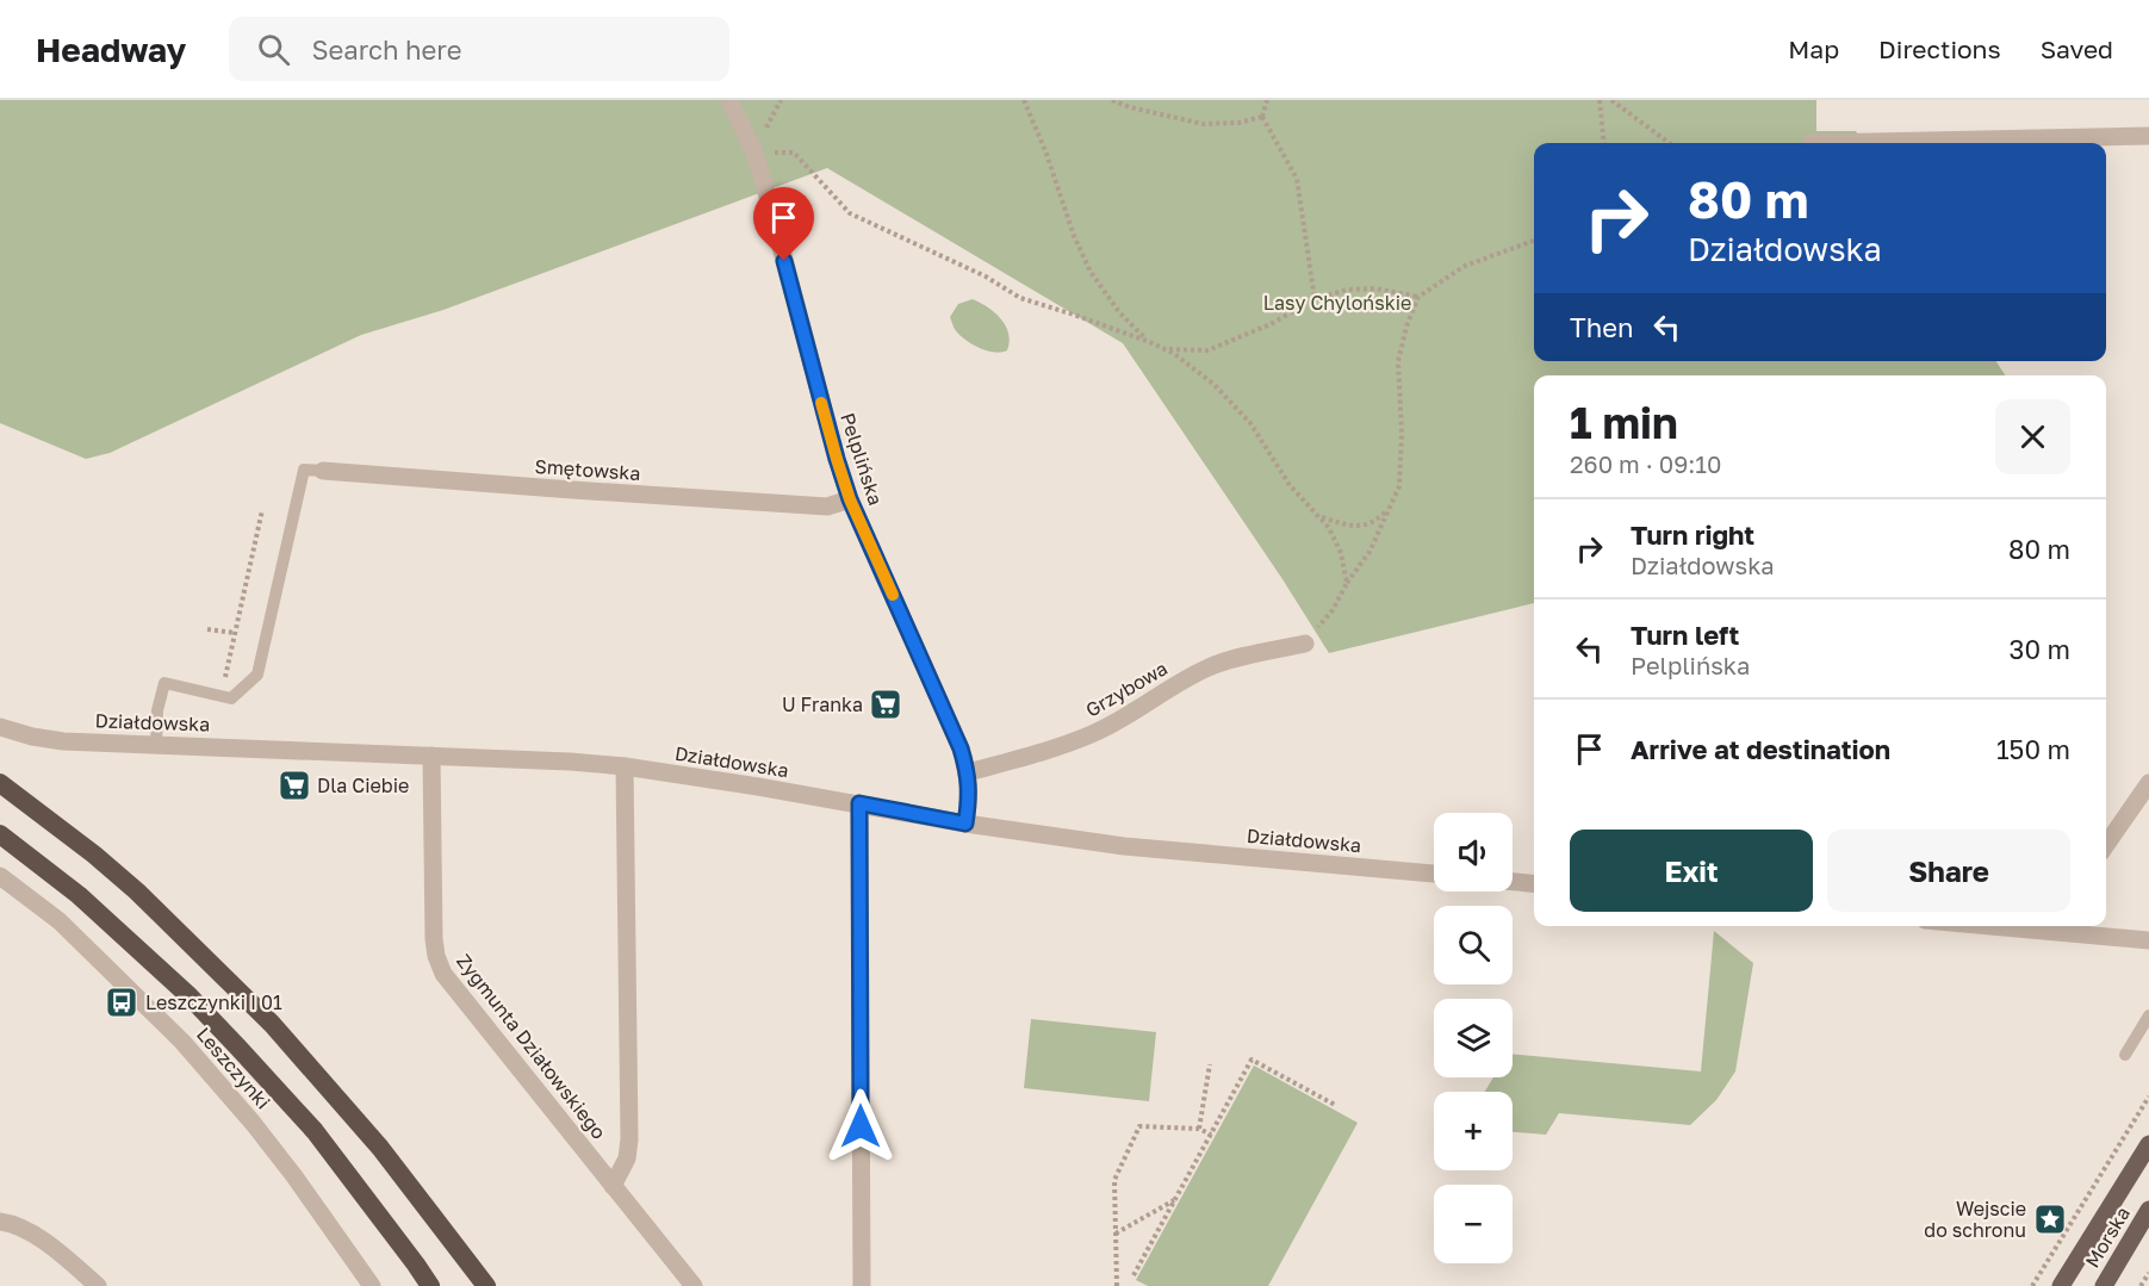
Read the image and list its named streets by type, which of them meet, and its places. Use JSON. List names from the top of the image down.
{
  "streets": {
    "main road": ["Morska"],
    "street": [
      "Pelplińska",
      "Smętowska",
      "Grzybowa",
      "Działdowska",
      "Zygmunta Działowskiego",
      "Leszczynki"
    ]
  },
  "crossings": [
    ["Pelplińska", "Smętowska"],
    ["Pelplińska", "Grzybowa"],
    ["Pelplińska", "Działdowska"],
    ["Działdowska", "Zygmunta Działowskiego"]
  ],
  "parks": ["Lasy Chylońskie"],
  "places": {
    "supermarket": ["U Franka", "Dla Ciebie"],
    "bus stop": ["Leszczynki I 01"],
    "place": ["Wejscie do schronu"]
  },
  "page": {
    "header": "Headway",
    "search": "Search here",
    "nav": ["Map", "Directions", "Saved"],
    "turn": ["80 m", "Działdowska"],
    "then": "Then",
    "heading": ["1 min", "260 m · 09:10"],
    "list": [
      {
        "name": "Turn right",
        "note": "Działdowska",
        "value": "80 m"
      },
      {
        "name": "Turn left",
        "note": "Pelplińska",
        "value": "30 m"
      },
      {
        "name": "Arrive at destination",
        "value": "150 m"
      }
    ],
    "map_buttons": ["+", "−"],
    "buttons": ["Exit", "Share"]
  }
}
